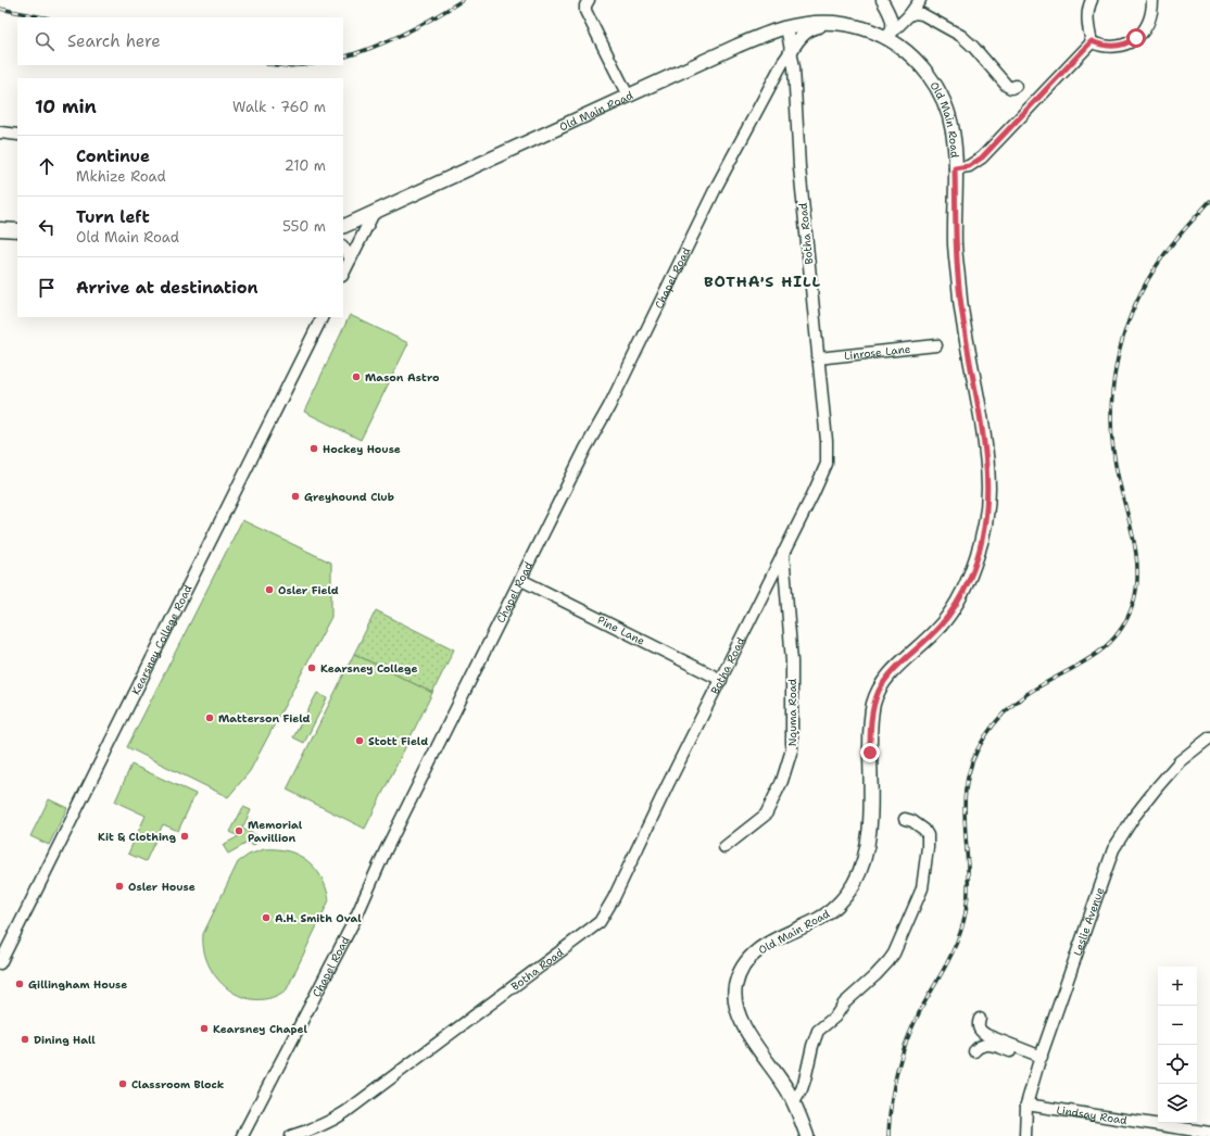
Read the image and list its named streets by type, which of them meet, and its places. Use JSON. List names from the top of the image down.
{
  "streets": {
    "main road": ["Old Main Road"],
    "street": [
      "Botha Road",
      "Chapel Road",
      "Linrose Lane",
      "Pine Lane",
      "Kearsney College Road",
      "Nquma Road",
      "Leslie Avenue",
      "Lindsay Road"
    ]
  },
  "crossings": [
    ["Old Main Road", "Botha Road"],
    ["Botha Road", "Chapel Road"],
    ["Botha Road", "Linrose Lane"],
    ["Botha Road", "Pine Lane"],
    ["Botha Road", "Nquma Road"],
    ["Chapel Road", "Pine Lane"],
    ["Leslie Avenue", "Lindsay Road"]
  ],
  "districts": ["BOTHA'S HILL"],
  "places": [
    "Mason Astro",
    "Hockey House",
    "Greyhound Club",
    "Osler Field",
    "Kearsney College",
    "Matterson Field",
    "Stott Field",
    "Memorial Pavillion",
    "Kit & Clothing",
    "Osler House",
    "A.H. Smith Oval",
    "Gillingham House",
    "Kearsney Chapel",
    "Dining Hall",
    "Classroom Block"
  ],
  "page": {
    "search": "Search here",
    "heading": ["10 min", "Walk · 760 m"],
    "list": [
      ["Continue", "Mkhize Road", "210 m"],
      ["Turn left", "Old Main Road", "550 m"],
      "Arrive at destination"
    ],
    "map_buttons": ["+", "−"]
  }
}
